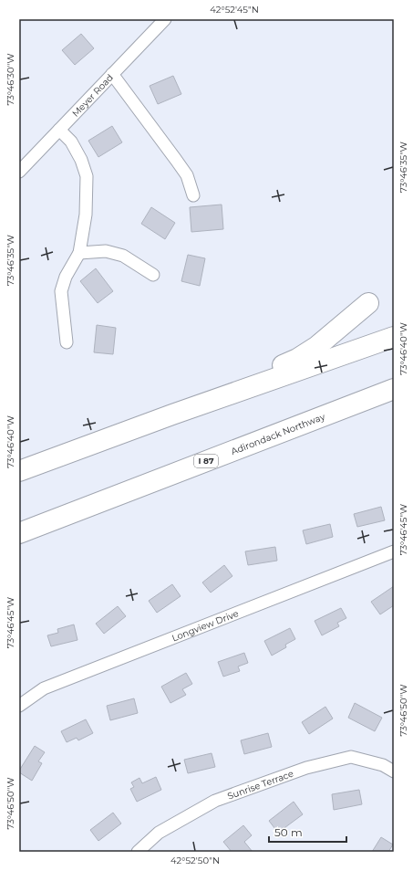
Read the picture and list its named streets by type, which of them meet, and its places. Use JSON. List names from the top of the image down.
{
  "streets": {
    "highway": ["Adirondack Northway", "I 87"],
    "street": ["Meyer Road", "Longview Drive", "Sunrise Terrace"]
  },
  "scale_bar": "50 m",
  "coordinates": [
    "42°52'45\"N",
    "73°46'30\"W",
    "73°46'35\"W",
    "73°46'40\"W",
    "73°46'45\"W",
    "73°46'50\"W",
    "42°52'50\"N"
  ]
}
